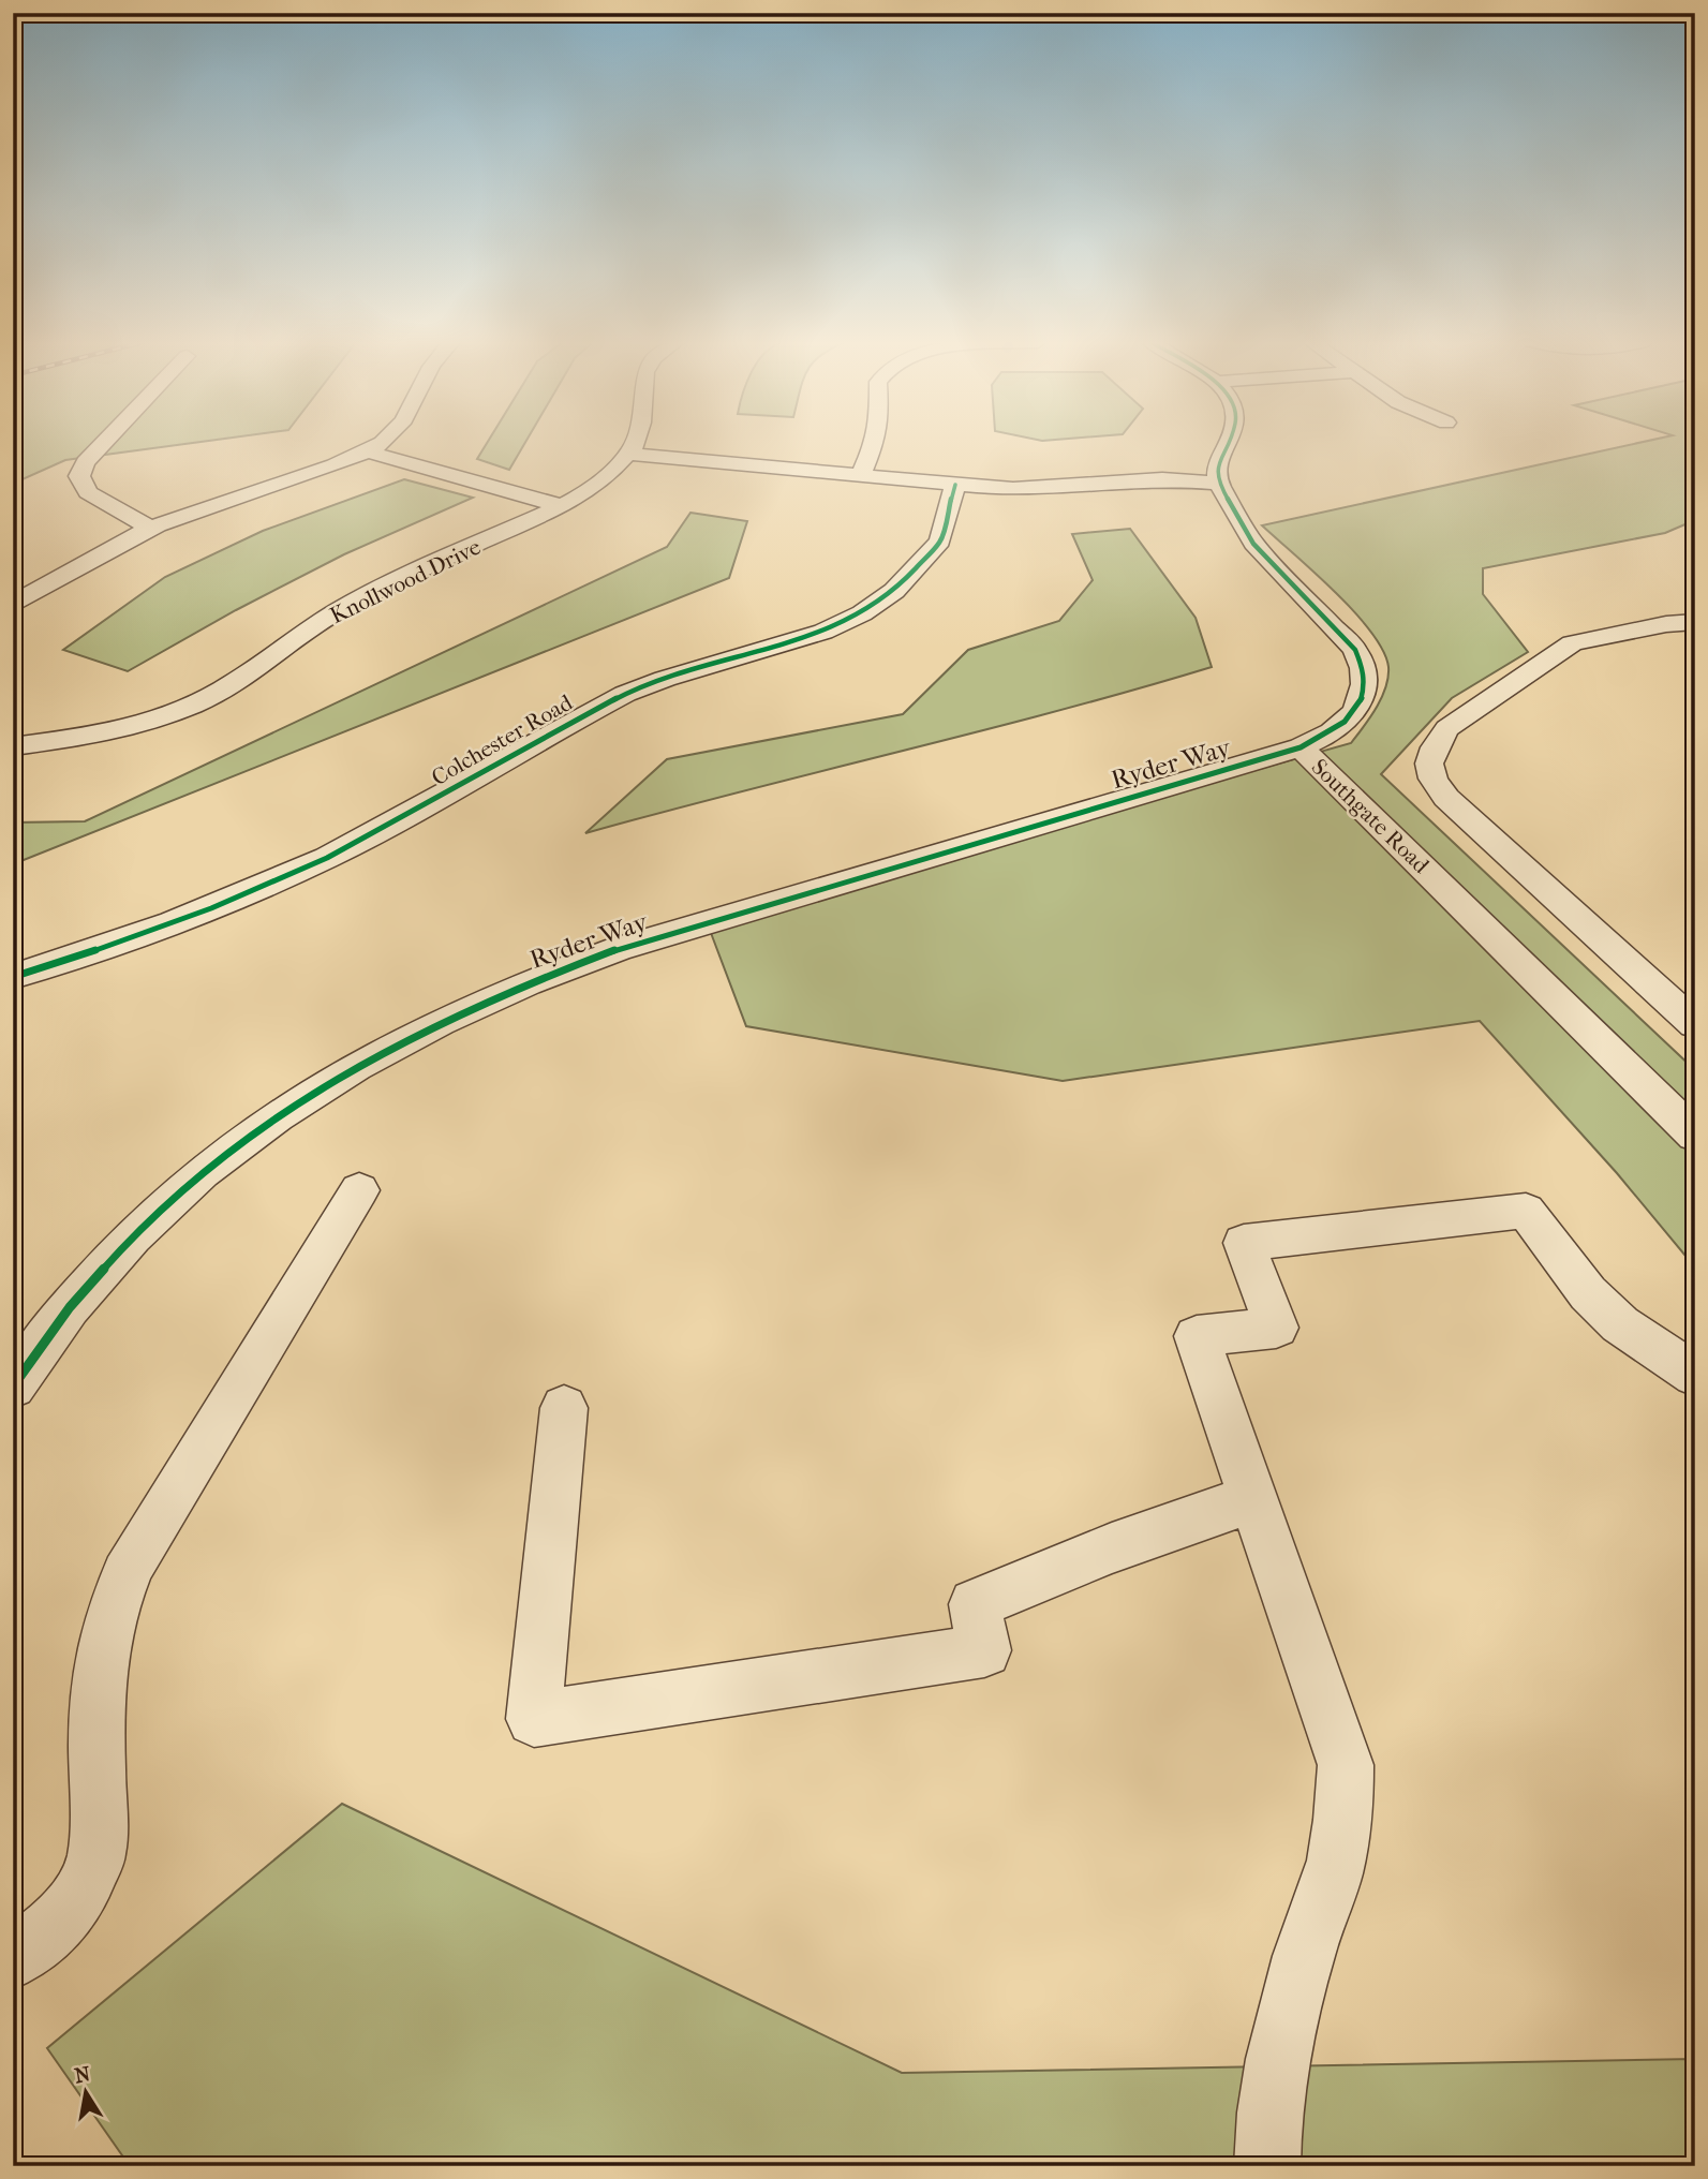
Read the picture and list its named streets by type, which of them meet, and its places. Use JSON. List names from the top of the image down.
{
  "streets": {
    "street": [
      "Knollwood Drive",
      "Colchester Road",
      "Ryder Way",
      "Southgate Road"
    ]
  },
  "crossings": [
    ["Ryder Way", "Southgate Road"]
  ],
  "north": "top"
}
